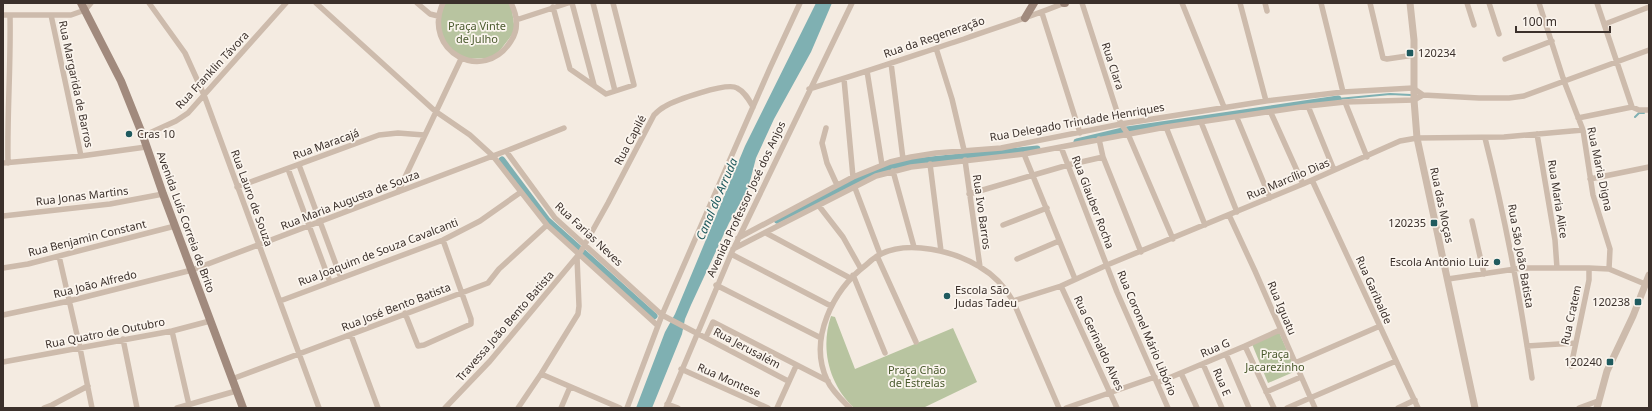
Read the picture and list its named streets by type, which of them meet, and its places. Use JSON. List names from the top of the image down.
{
  "streets": {
    "main road": ["Avenida Luís Correia de Brito"],
    "street": [
      "Rua da Regeneração",
      "Rua Clara",
      "Rua Franklin Távora",
      "Rua Margarida de Barros",
      "Rua Delegado Trindade Henriques",
      "Rua Capilé",
      "Rua Maracajá",
      "Rua Maria Digna",
      "Rua Marcílio Dias",
      "Rua Jonas Martins",
      "Rua Lauro de Souza",
      "Avenida Professor José dos Anjos",
      "Rua Maria Alice",
      "Rua Maria Augusta de Souza",
      "Rua Glauber Rocha",
      "Rua das Moças",
      "Rua Ivo Barros",
      "Rua Farias Neves",
      "Rua Benjamin Constant",
      "Rua Joaquim de Souza Cavalcanti",
      "Rua São João Batista",
      "Rua João Alfredo",
      "Rua Garibalde",
      "Rua José Bento Batista",
      "Rua Iguatu",
      "Rua Cratem",
      "Travessa João Bento Batista",
      "Rua Quatro de Outubro",
      "Rua Coronel Mário Libório",
      "Rua Gerinaldo Alves",
      "Rua Jerusalém",
      "Rua G",
      "Rua Montese",
      "Rua E"
    ]
  },
  "crossings": [
    ["Rua da Regeneração", "Avenida Professor José dos Anjos"],
    ["Rua Clara", "Rua Delegado Trindade Henriques"],
    ["Rua Clara", "Rua Marcílio Dias"],
    ["Rua Franklin Távora", "Rua Lauro de Souza"],
    ["Rua Franklin Távora", "Avenida Luís Correia de Brito"],
    ["Rua Delegado Trindade Henriques", "Avenida Professor José dos Anjos"],
    ["Rua Delegado Trindade Henriques", "Rua Glauber Rocha"],
    ["Rua Delegado Trindade Henriques", "Rua das Moças"],
    ["Rua Delegado Trindade Henriques", "Rua Ivo Barros"],
    ["Rua Capilé", "Rua Farias Neves"],
    ["Rua Capilé", "Travessa João Bento Batista"],
    ["Rua Maracajá", "Rua Lauro de Souza"],
    ["Rua Maria Digna", "Rua Marcílio Dias"],
    ["Rua Marcílio Dias", "Rua Maria Alice"],
    ["Rua Marcílio Dias", "Rua Glauber Rocha"],
    ["Rua Marcílio Dias", "Rua das Moças"],
    ["Rua Marcílio Dias", "Rua São João Batista"],
    ["Rua Marcílio Dias", "Rua Garibalde"],
    ["Rua Marcílio Dias", "Rua Iguatu"],
    ["Rua Marcílio Dias", "Rua Coronel Mário Libório"],
    ["Rua Marcílio Dias", "Rua Gerinaldo Alves"],
    ["Rua Jonas Martins", "Avenida Luís Correia de Brito"],
    ["Rua Lauro de Souza", "Rua Maria Augusta de Souza"],
    ["Rua Lauro de Souza", "Rua Joaquim de Souza Cavalcanti"],
    ["Rua Lauro de Souza", "Rua José Bento Batista"],
    ["Avenida Professor José dos Anjos", "Rua Jerusalém"],
    ["Avenida Professor José dos Anjos", "Rua Montese"],
    ["Rua Maria Augusta de Souza", "Avenida Luís Correia de Brito"],
    ["Rua Maria Augusta de Souza", "Rua Farias Neves"],
    ["Rua Maria Augusta de Souza", "Rua João Alfredo"],
    ["Rua Glauber Rocha", "Rua Coronel Mário Libório"],
    ["Avenida Luís Correia de Brito", "Rua Benjamin Constant"],
    ["Avenida Luís Correia de Brito", "Rua João Alfredo"],
    ["Avenida Luís Correia de Brito", "Rua José Bento Batista"],
    ["Avenida Luís Correia de Brito", "Rua Quatro de Outubro"],
    ["Rua Farias Neves", "Rua Joaquim de Souza Cavalcanti"],
    ["Rua Farias Neves", "Rua José Bento Batista"],
    ["Rua Farias Neves", "Travessa João Bento Batista"],
    ["Rua Farias Neves", "Rua Jerusalém"],
    ["Rua Iguatu", "Rua G"],
    ["Rua Coronel Mário Libório", "Rua G"],
    ["Rua Gerinaldo Alves", "Rua G"],
    ["Rua G", "Rua E"]
  ],
  "water": ["Canal do Arruda"],
  "parks": ["Praça Vinte de Julho", "Praça Jacarezinho", "Praça Chão de Estrelas"],
  "places": {
    "transit": [
      "120234",
      "120235",
      "120238",
      "120240"
    ],
    "other": ["Cras 10", "Escola Antônio Luiz", "Escola São Judas Tadeu"]
  },
  "scale_bar": "100 m"
}
